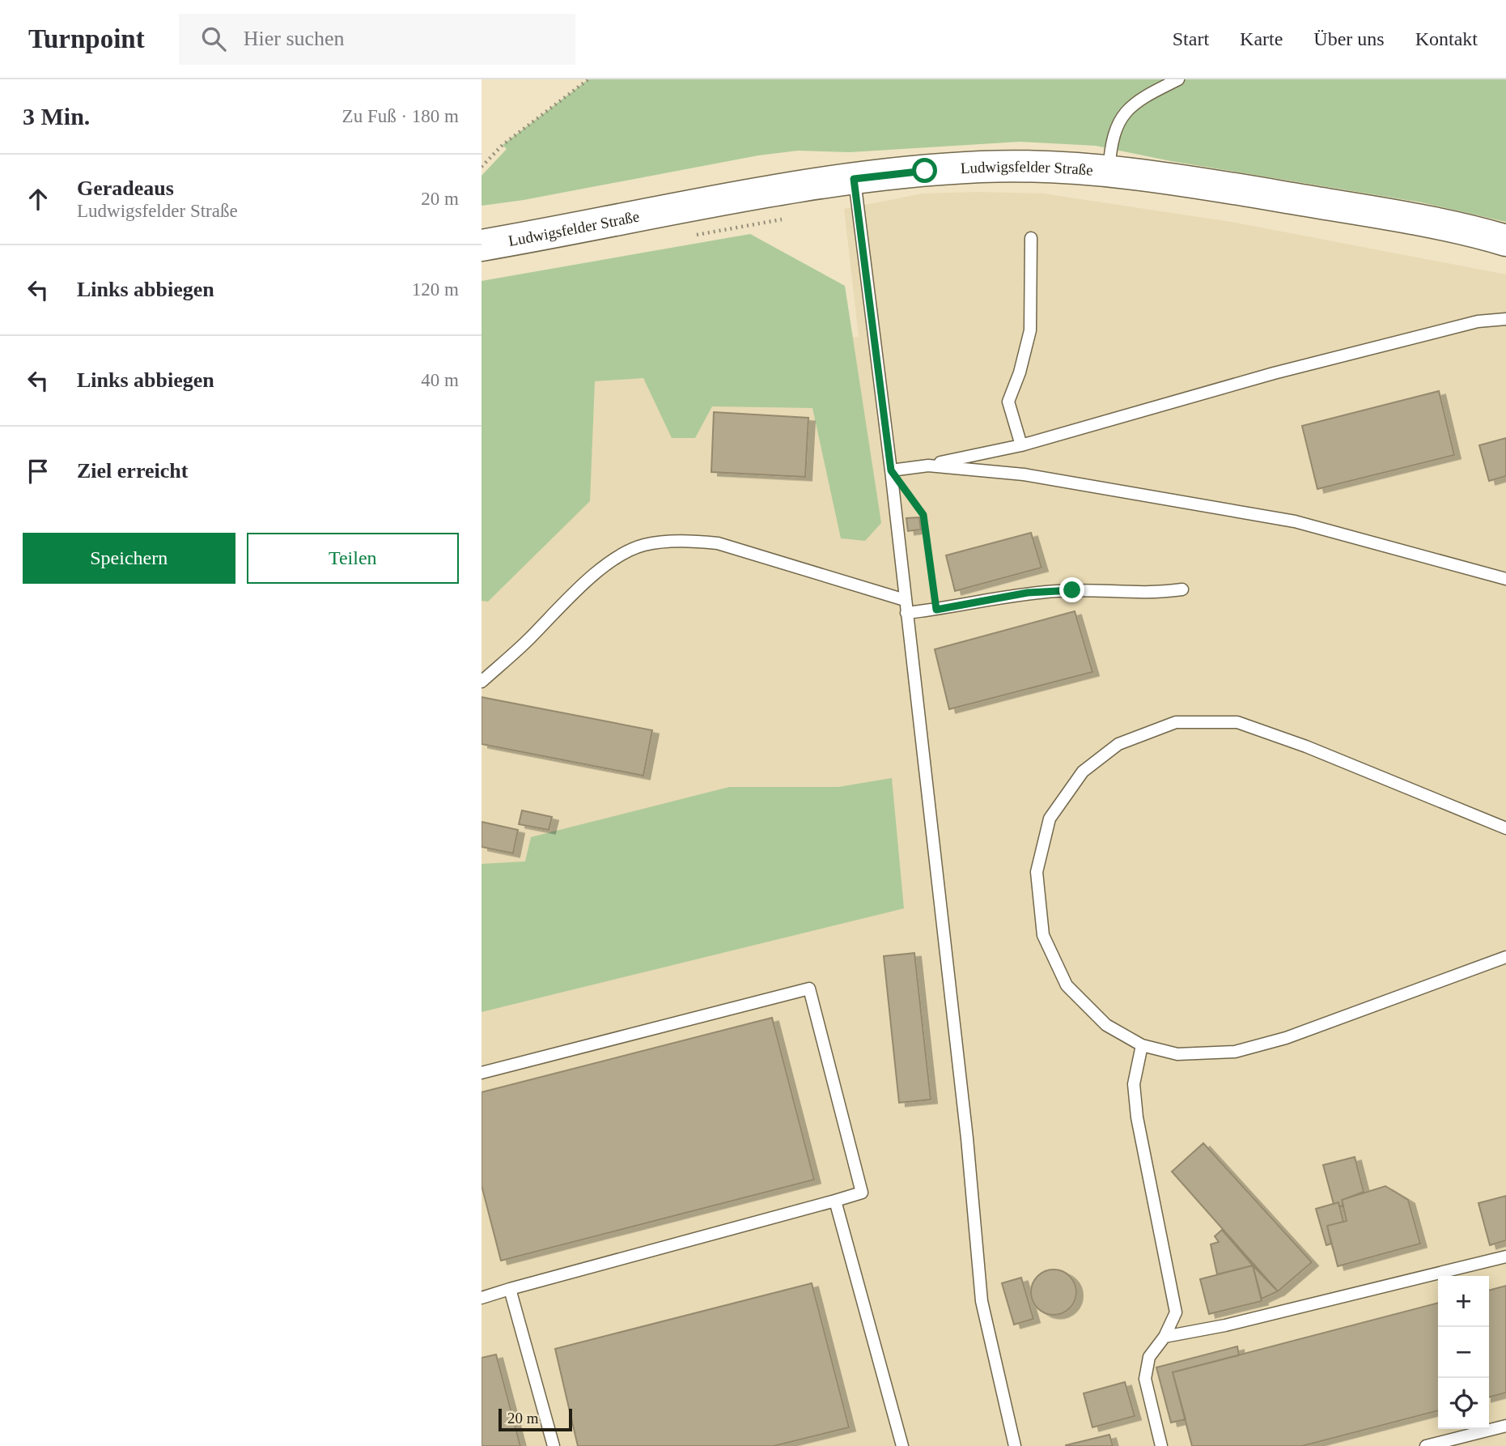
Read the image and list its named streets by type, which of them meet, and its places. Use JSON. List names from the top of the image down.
{
  "streets": {
    "street": ["Ludwigsfelder Straße"]
  },
  "scale_bar": "20 m",
  "page": {
    "header": "Turnpoint",
    "search": "Hier suchen",
    "nav": [
      "Start",
      "Karte",
      "Über uns",
      "Kontakt"
    ],
    "heading": ["3 Min.", "Zu Fuß · 180 m"],
    "list": [
      ["Geradeaus", "Ludwigsfelder Straße", "20 m"],
      ["Links abbiegen", "120 m"],
      ["Links abbiegen", "40 m"],
      "Ziel erreicht"
    ],
    "buttons": ["Speichern", "Teilen"],
    "map_buttons": ["+", "−"],
    "scale": "20 m"
  }
}
